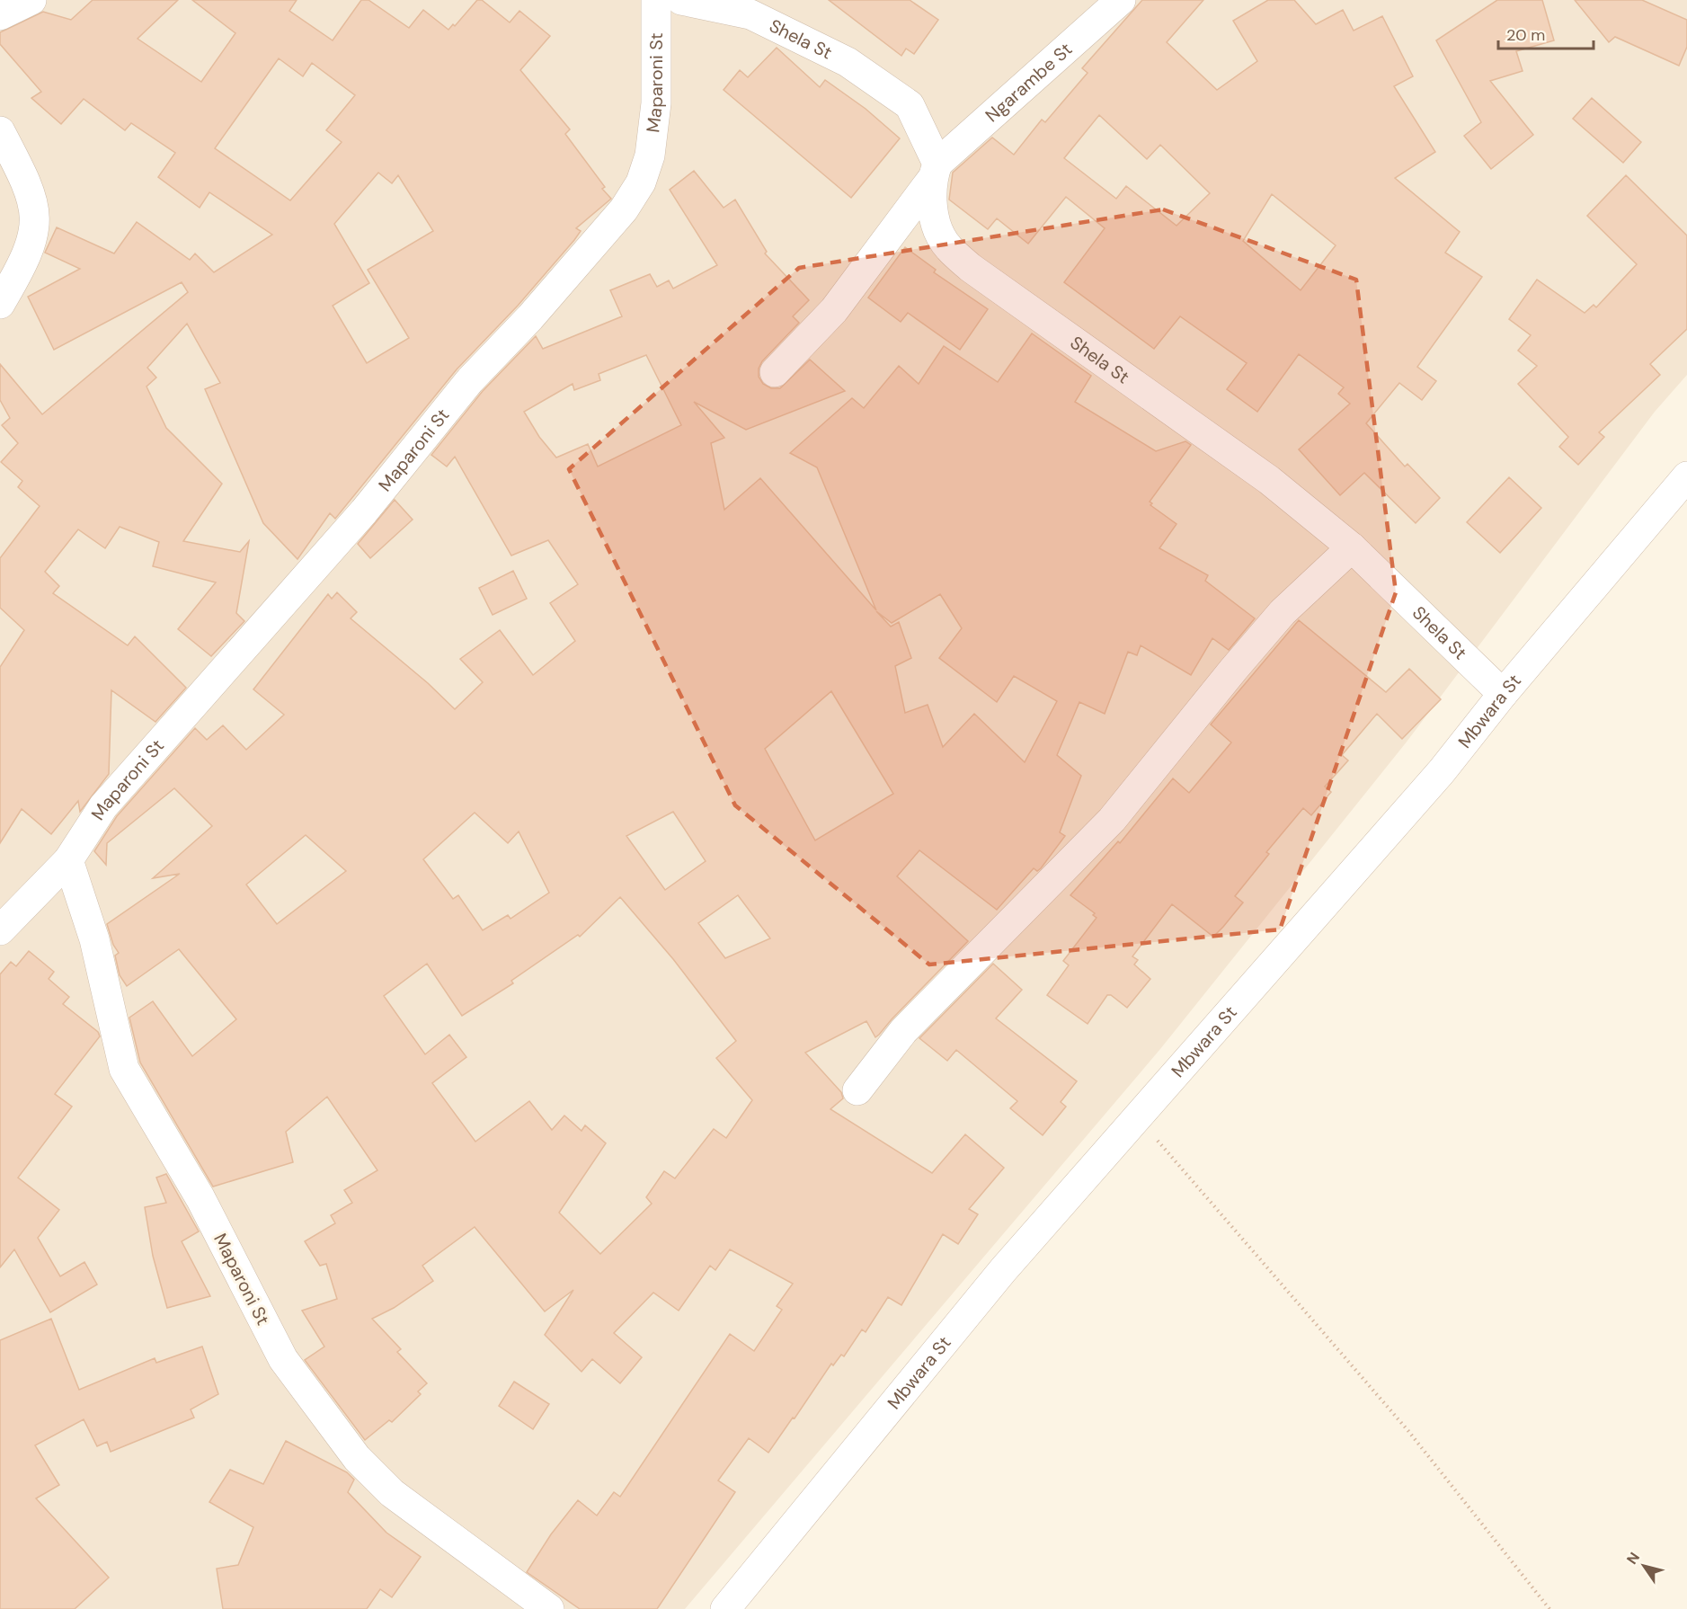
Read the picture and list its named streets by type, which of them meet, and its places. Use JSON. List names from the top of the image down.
{
  "streets": {
    "street": [
      "Shela St",
      "Ngarambe St",
      "Maparoni St",
      "Mbwara St"
    ]
  },
  "crossings": [
    ["Shela St", "Ngarambe St"],
    ["Shela St", "Mbwara St"]
  ],
  "scale_bar": "20 m",
  "north": "top left"
}
